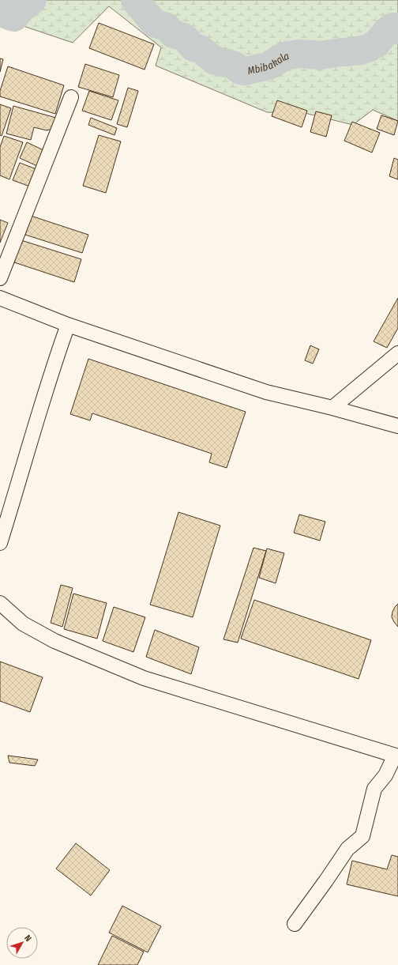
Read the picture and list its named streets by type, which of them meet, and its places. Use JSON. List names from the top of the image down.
{
  "water": ["Mbibakala"],
  "north": "top right"
}
